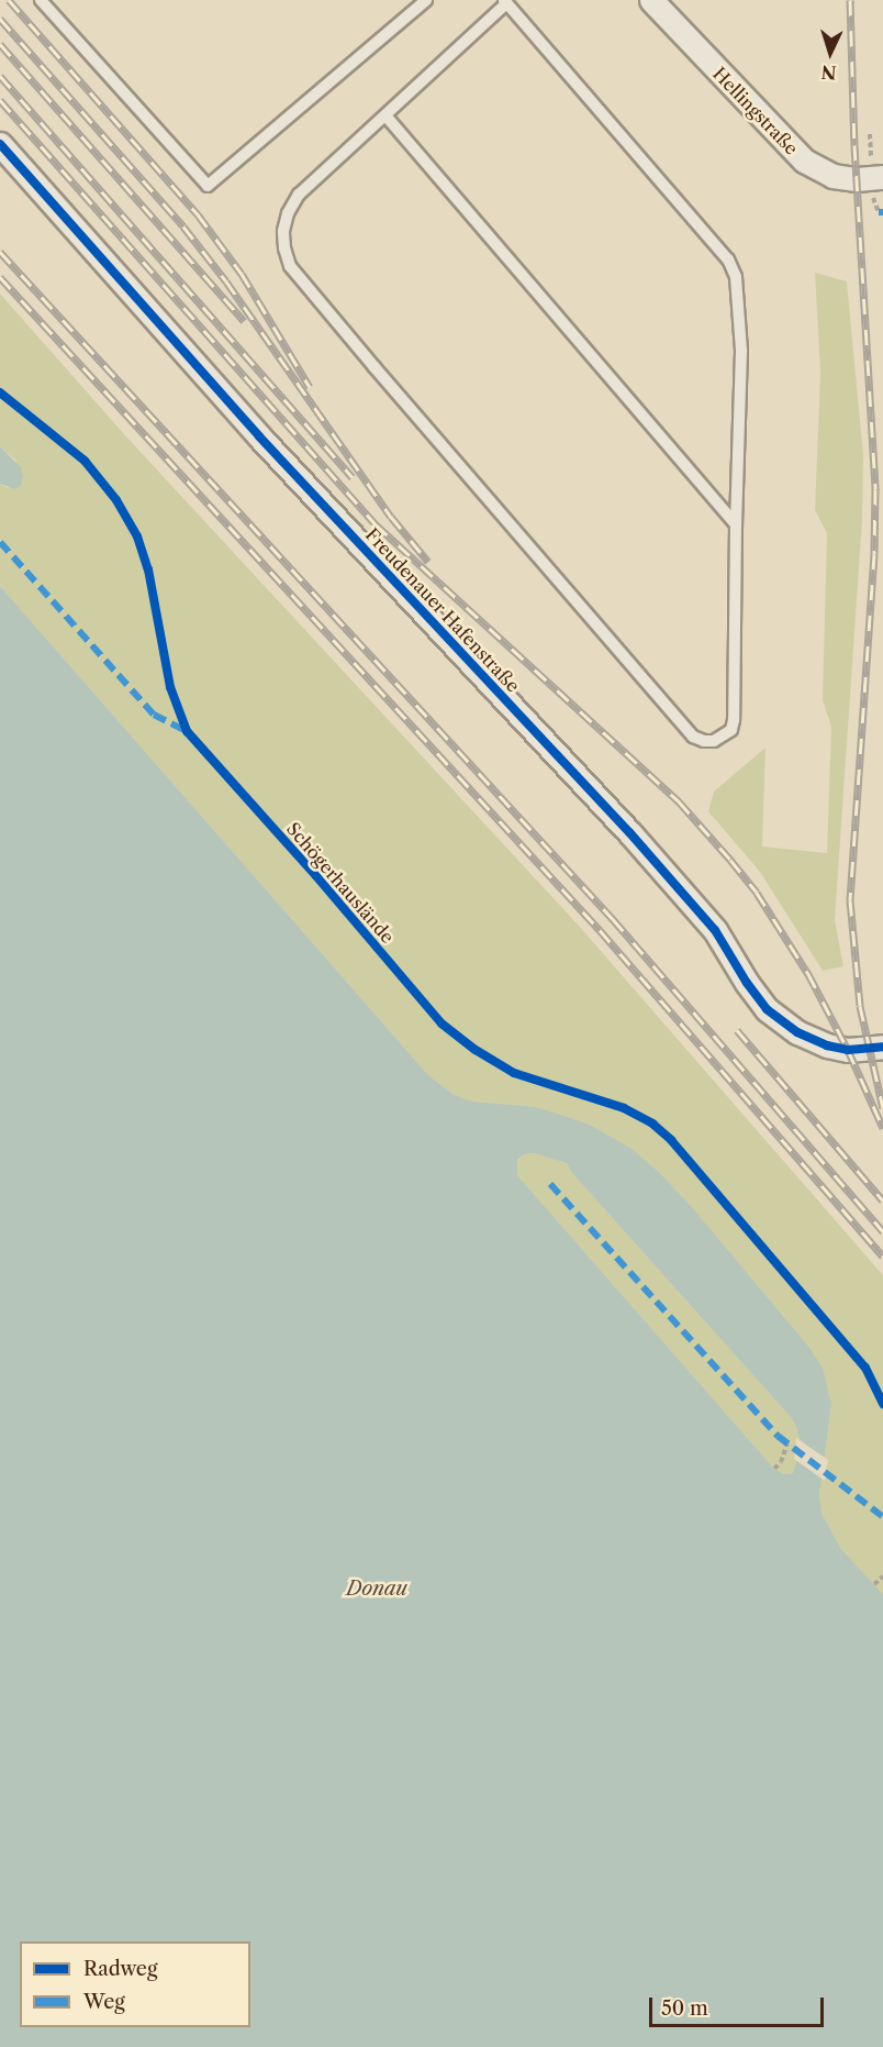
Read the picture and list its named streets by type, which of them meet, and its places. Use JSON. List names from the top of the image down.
{
  "streets": {
    "street": ["Hellingstraße", "Freudenauer Hafenstraße"],
    "cycle path": ["Schögerhauslände"]
  },
  "water": ["Donau"],
  "legend": ["Radweg", "Weg"],
  "scale_bar": "50 m",
  "north": "bottom"
}
